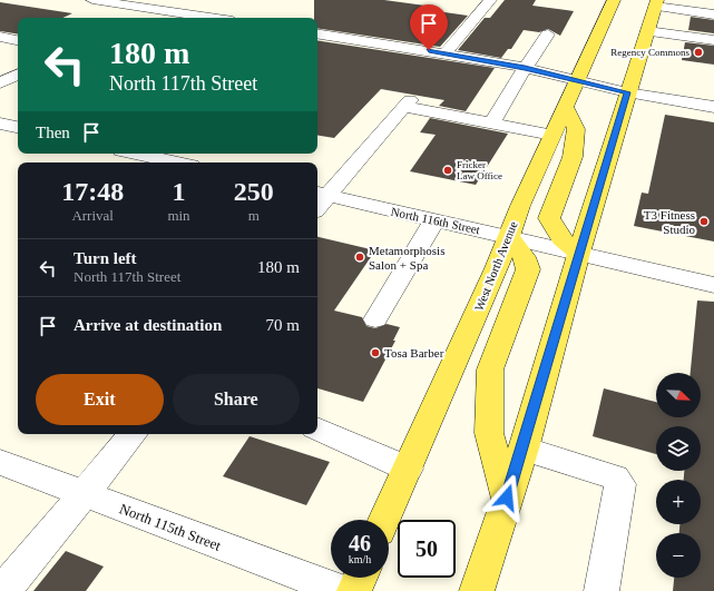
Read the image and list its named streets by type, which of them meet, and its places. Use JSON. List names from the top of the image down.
{
  "streets": {
    "main road": ["West North Avenue"],
    "street": ["North 116th Street", "North 115th Street"]
  },
  "crossings": [
    ["North 116th Street", "West North Avenue"]
  ],
  "places": [
    "Regency Commons",
    "Fricker Law Office",
    "T3 Fitness Studio",
    "Metamorphosis Salon + Spa",
    "Tosa Barber"
  ],
  "north": "bottom right",
  "page": {
    "turn": ["180 m", "North 117th Street"],
    "then": "Then",
    "eta": [
      "17:48",
      "Arrival",
      "1",
      "min",
      "250",
      "m"
    ],
    "list": [
      {
        "name": "Turn left",
        "note": "North 117th Street",
        "value": "180 m"
      },
      {
        "name": "Arrive at destination",
        "value": "70 m"
      }
    ],
    "buttons": ["Exit", "Share"],
    "map_buttons": ["+", "−"],
    "speed": "46 km/h",
    "limit": "50"
  }
}
